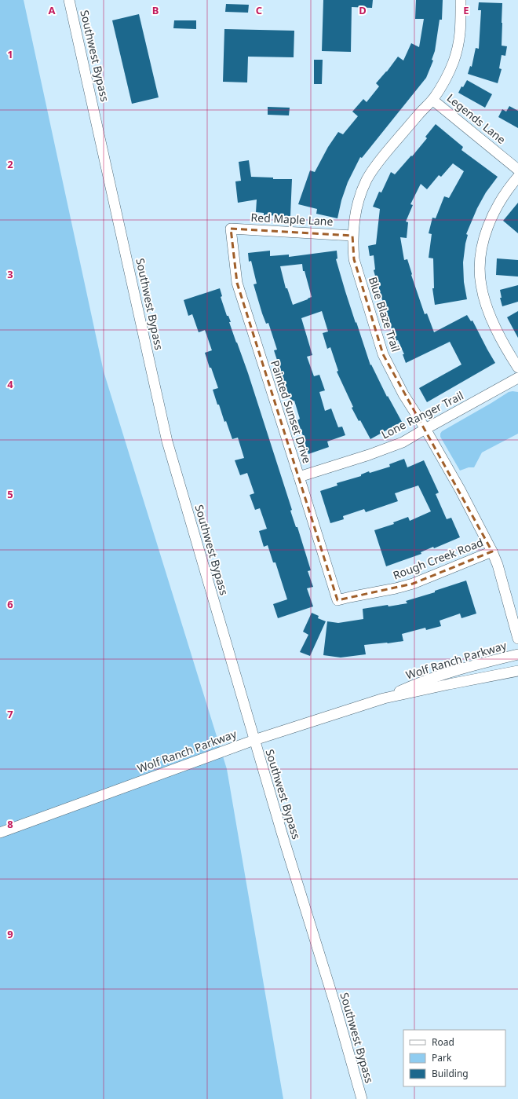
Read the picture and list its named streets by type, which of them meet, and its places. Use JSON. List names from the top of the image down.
{
  "streets": {
    "street": [
      "Southwest Bypass",
      "Legends Lane",
      "Red Maple Lane",
      "Blue Blaze Trail",
      "Painted Sunset Drive",
      "Lone Ranger Trail",
      "Rough Creek Road",
      "Wolf Ranch Parkway"
    ]
  },
  "crossings": [
    ["Southwest Bypass", "Wolf Ranch Parkway"],
    ["Legends Lane", "Blue Blaze Trail"],
    ["Red Maple Lane", "Blue Blaze Trail"],
    ["Red Maple Lane", "Painted Sunset Drive"],
    ["Blue Blaze Trail", "Lone Ranger Trail"],
    ["Blue Blaze Trail", "Rough Creek Road"],
    ["Painted Sunset Drive", "Lone Ranger Trail"],
    ["Painted Sunset Drive", "Rough Creek Road"]
  ],
  "legend": ["Road", "Park", "Building"],
  "grid": {
    "columns": [
      "A",
      "B",
      "C",
      "D",
      "E"
    ],
    "rows": [
      "1",
      "2",
      "3",
      "4",
      "5",
      "6",
      "7",
      "8",
      "9"
    ]
  }
}
